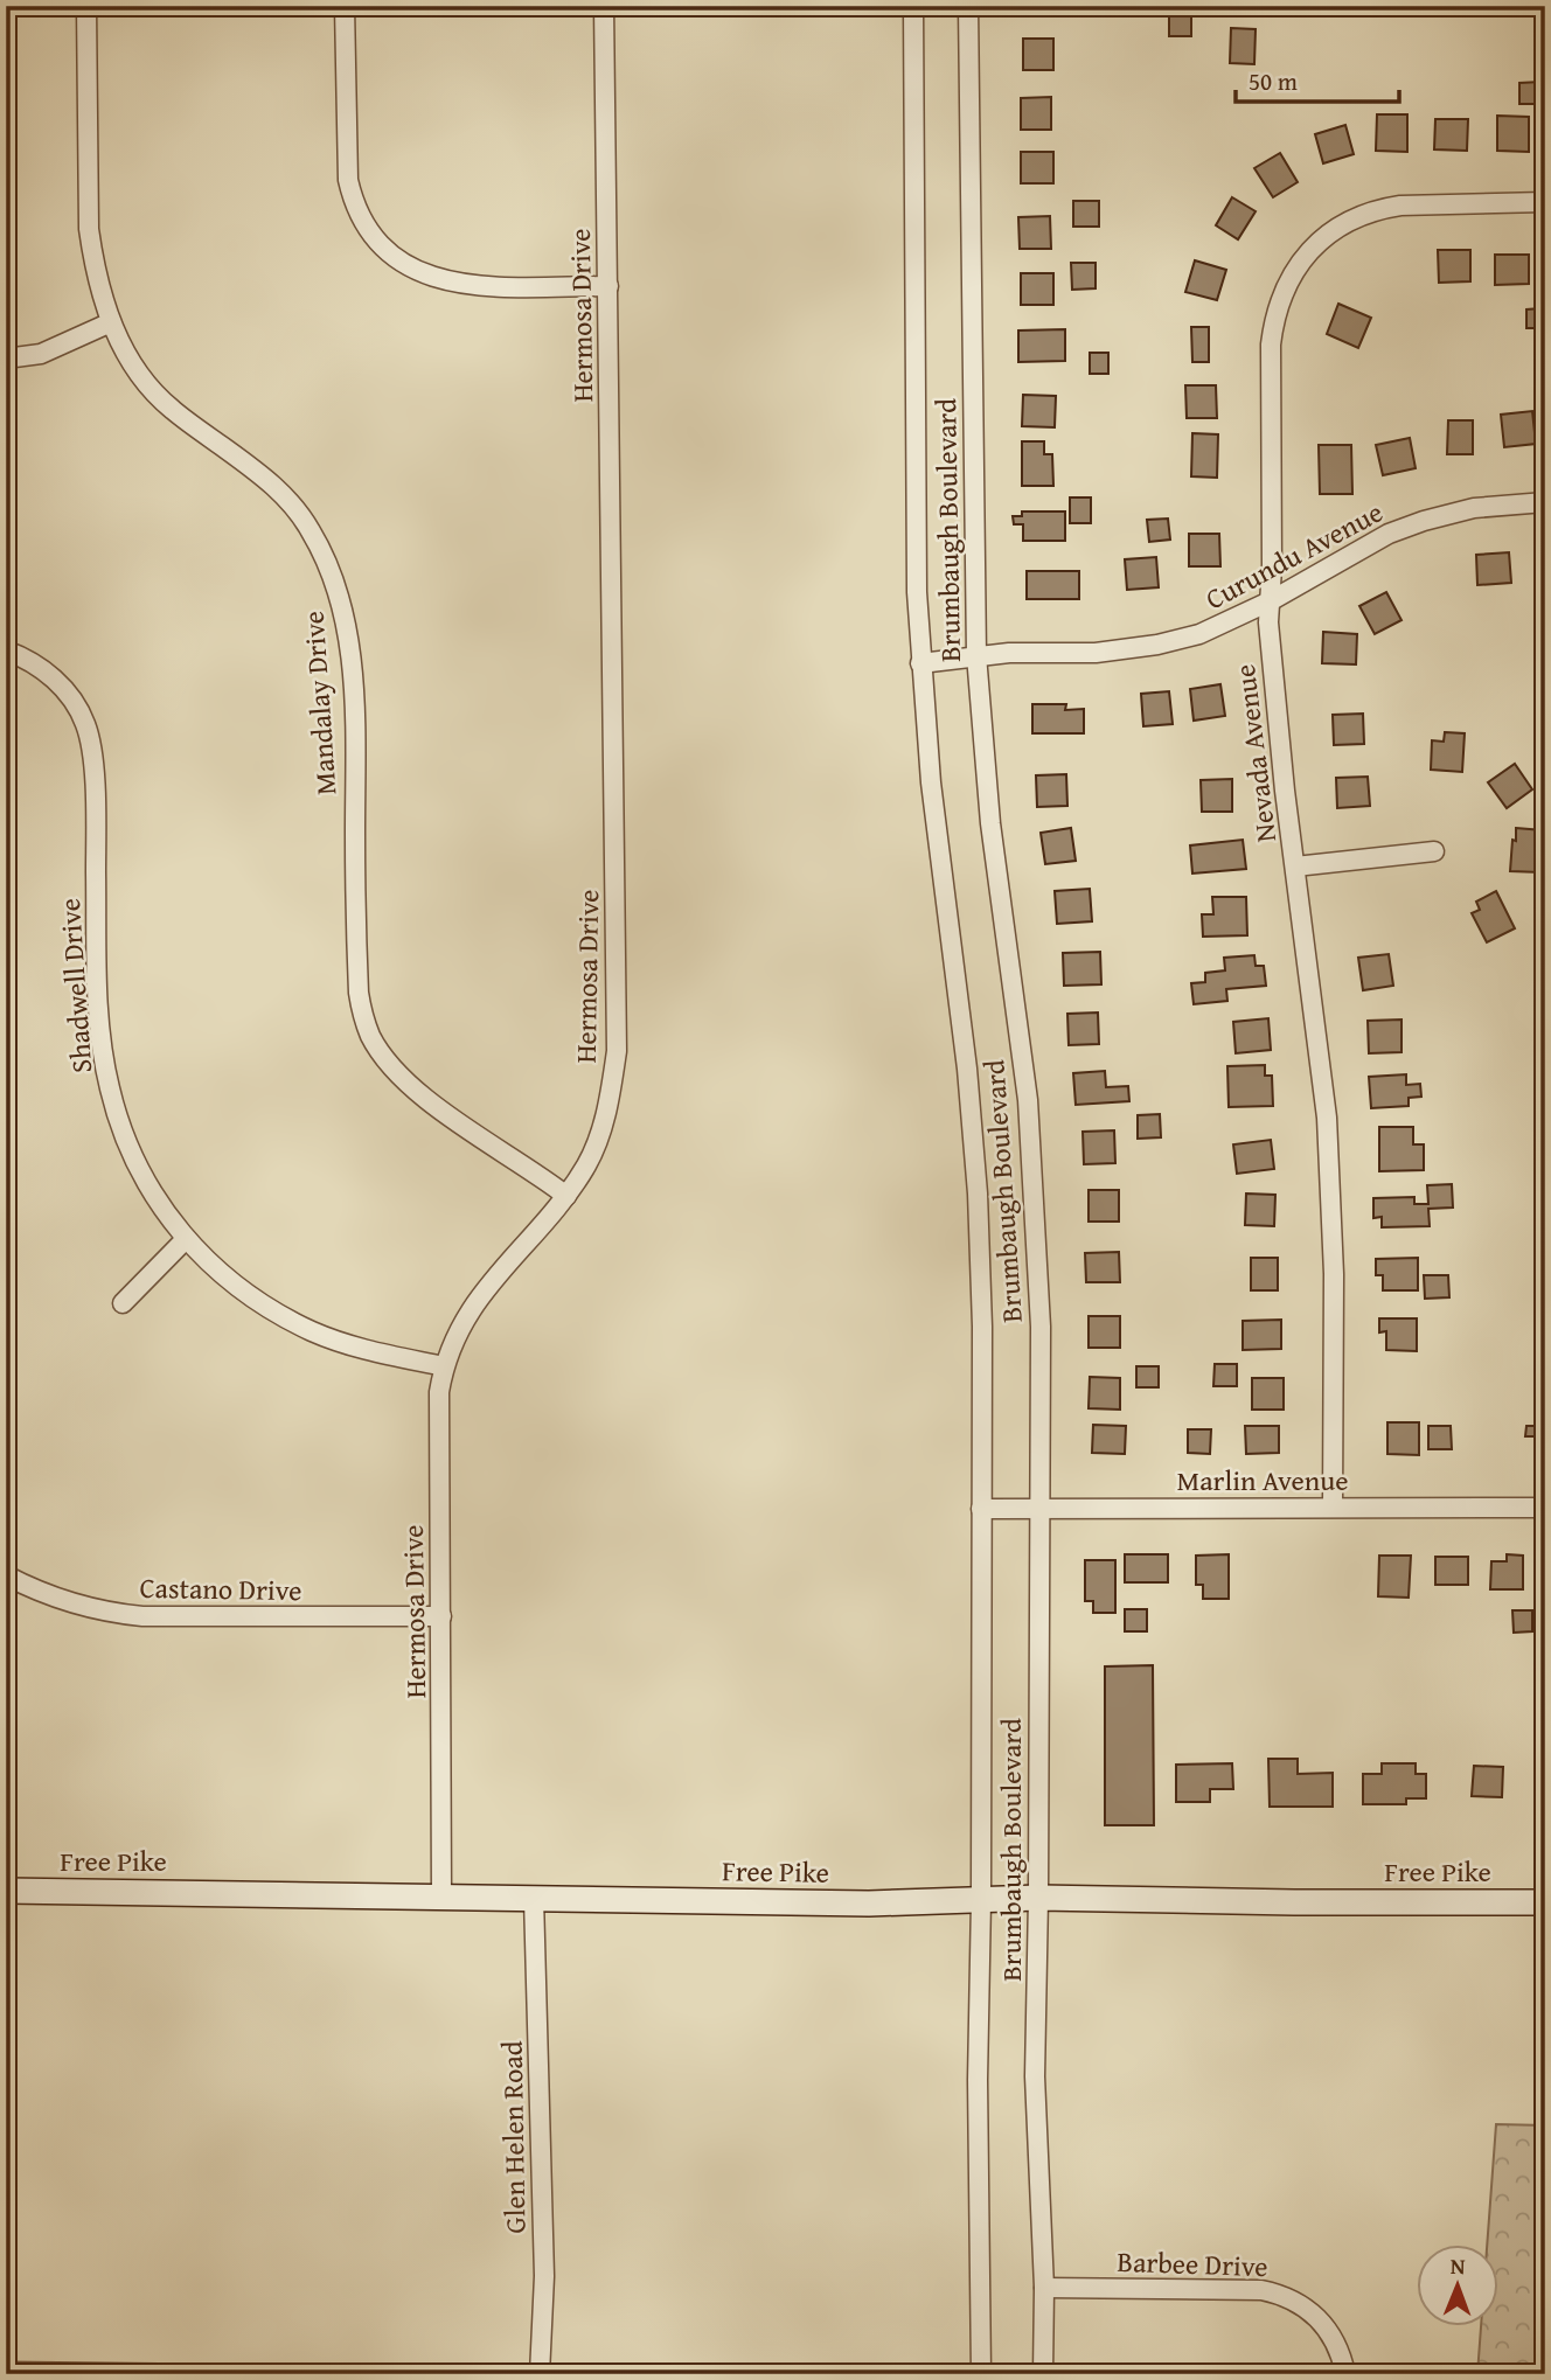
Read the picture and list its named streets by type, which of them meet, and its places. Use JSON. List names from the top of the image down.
{
  "streets": {
    "main road": ["Free Pike"],
    "street": [
      "Hermosa Drive",
      "Brumbaugh Boulevard",
      "Curundu Avenue",
      "Mandalay Drive",
      "Nevada Avenue",
      "Shadwell Drive",
      "Marlin Avenue",
      "Castano Drive",
      "Glen Helen Road",
      "Barbee Drive"
    ]
  },
  "crossings": [
    ["Hermosa Drive", "Mandalay Drive"],
    ["Hermosa Drive", "Shadwell Drive"],
    ["Hermosa Drive", "Castano Drive"],
    ["Hermosa Drive", "Free Pike"],
    ["Brumbaugh Boulevard", "Curundu Avenue"],
    ["Brumbaugh Boulevard", "Marlin Avenue"],
    ["Brumbaugh Boulevard", "Free Pike"],
    ["Brumbaugh Boulevard", "Barbee Drive"],
    ["Curundu Avenue", "Nevada Avenue"],
    ["Nevada Avenue", "Marlin Avenue"],
    ["Free Pike", "Glen Helen Road"]
  ],
  "scale_bar": "50 m",
  "north": "top"
}
